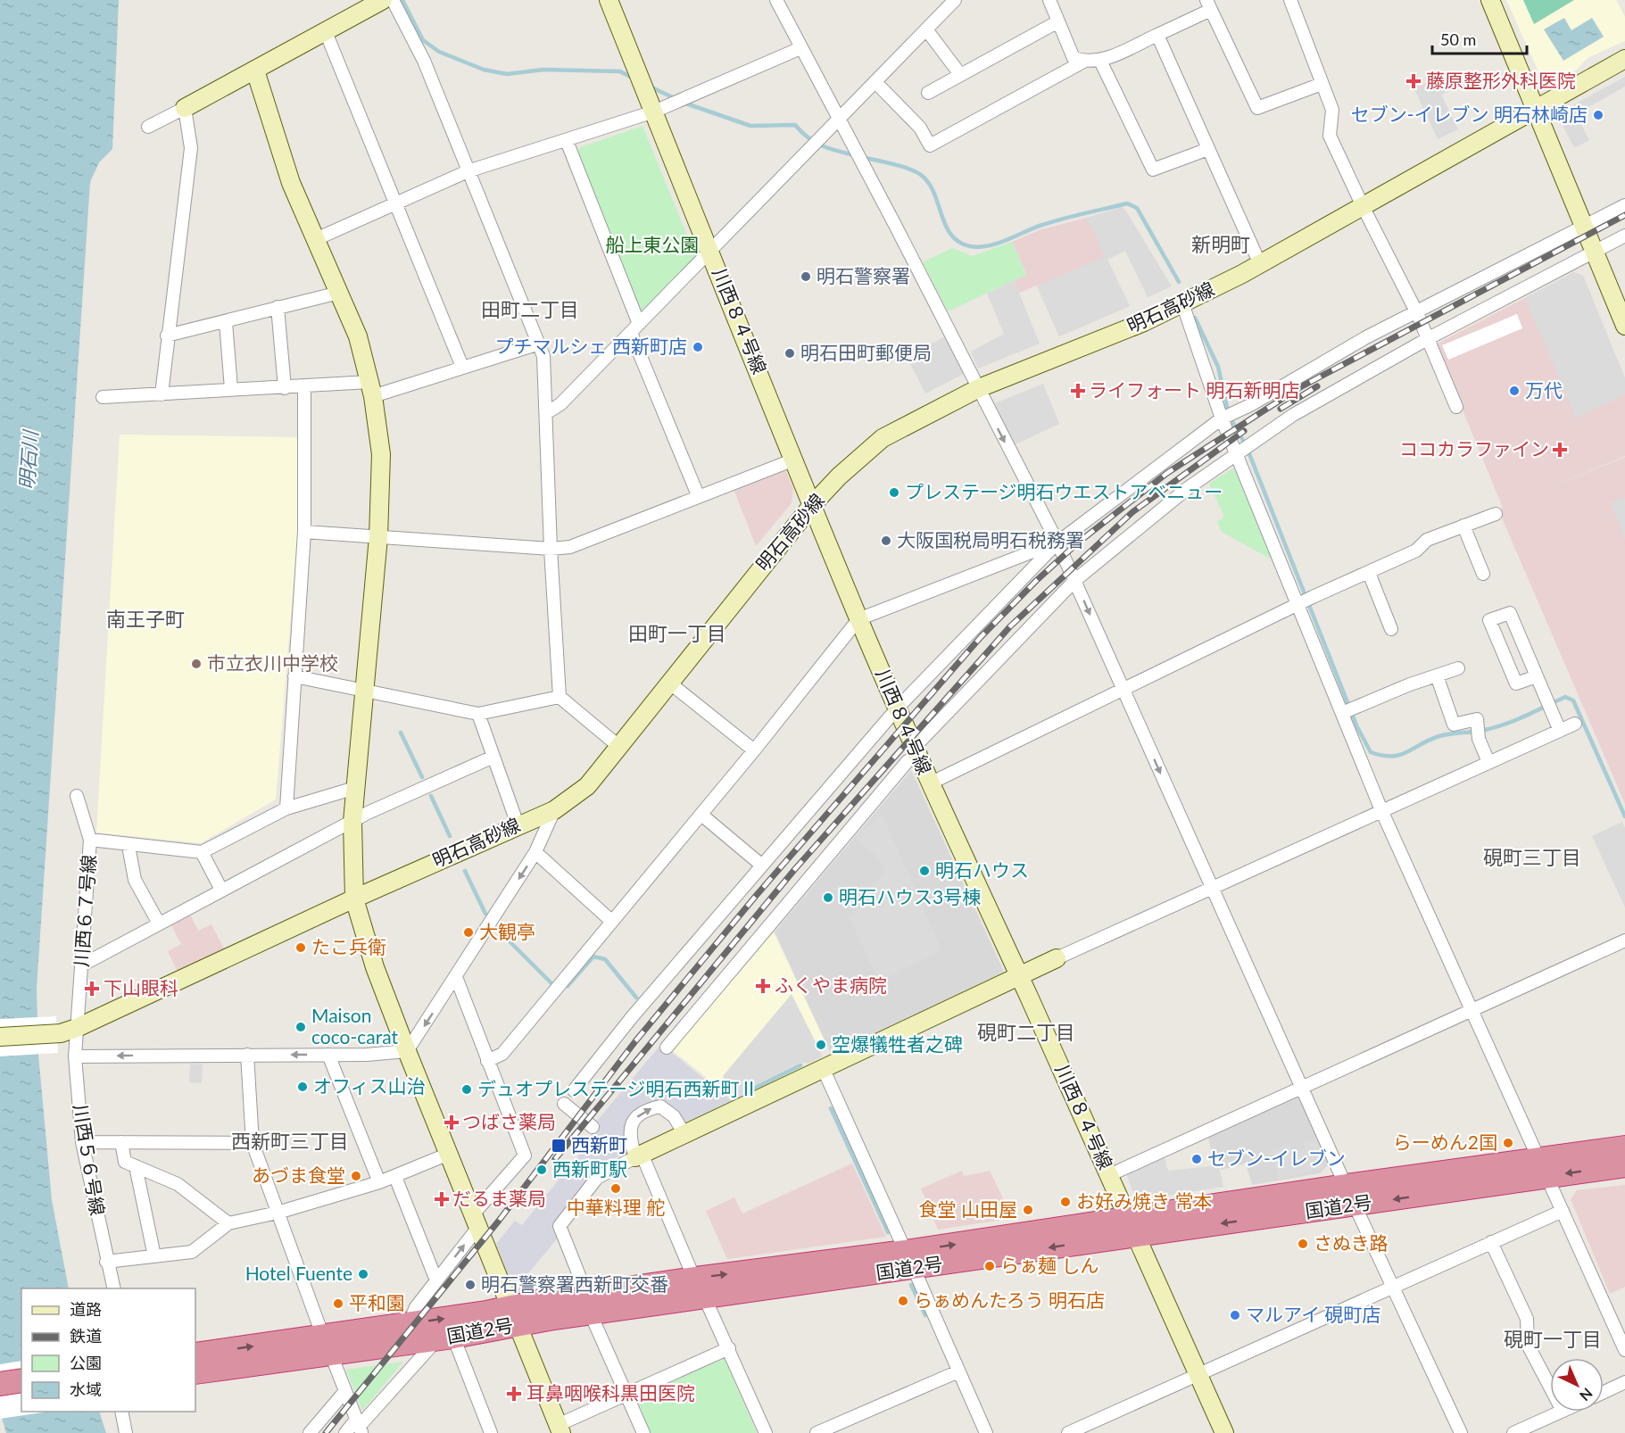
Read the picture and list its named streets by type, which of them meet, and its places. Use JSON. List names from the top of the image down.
{
  "streets": {
    "highway": ["国道2号"],
    "street": [
      "明石高砂線",
      "川西８４号線",
      "川西６７号線",
      "川西５６号線"
    ]
  },
  "crossings": [
    ["明石高砂線", "川西８４号線"],
    ["明石高砂線", "川西６７号線"],
    ["明石高砂線", "川西５６号線"],
    ["川西８４号線", "国道2号"],
    ["川西６７号線", "川西５６号線"]
  ],
  "districts": [
    "新明町",
    "田町二丁目",
    "南王子町",
    "田町一丁目",
    "硯町三丁目",
    "硯町二丁目",
    "西新町三丁目",
    "硯町一丁目"
  ],
  "water": ["明石川"],
  "parks": ["船上東公園"],
  "places": {
    "health": [
      "藤原整形外科医院",
      "ライフォート 明石新明店",
      "ココカラファイン",
      "ふくやま病院",
      "下山眼科",
      "つばさ薬局",
      "だるま薬局",
      "耳鼻咽喉科黒田医院"
    ],
    "other": [
      "セブン-イレブン 明石林崎店",
      "明石警察署",
      "プチマルシェ 西新町店",
      "明石田町郵便局",
      "万代",
      "プレステージ明石ウエストアベニュー",
      "大阪国税局明石税務署",
      "市立衣川中学校",
      "明石ハウス",
      "明石ハウス3号棟",
      "大観亭",
      "たこ兵衛",
      "Maison coco-carat",
      "空爆犠牲者之碑",
      "オフィス山治",
      "デュオプレステージ明石西新町Ⅱ",
      "らーめん2国",
      "セブン-イレブン",
      "西新町駅",
      "あづま食堂",
      "中華料理 舵",
      "お好み焼き 常本",
      "食堂 山田屋",
      "さぬき路",
      "らぁ麺 しん",
      "Hotel Fuente",
      "明石警察署西新町交番",
      "らぁめんたろう 明石店",
      "平和園",
      "マルアイ 硯町店"
    ],
    "transit": ["西新町"]
  },
  "legend": [
    "道路",
    "鉄道",
    "公園",
    "水域"
  ],
  "scale_bar": "50 m",
  "north": "bottom right"
}
